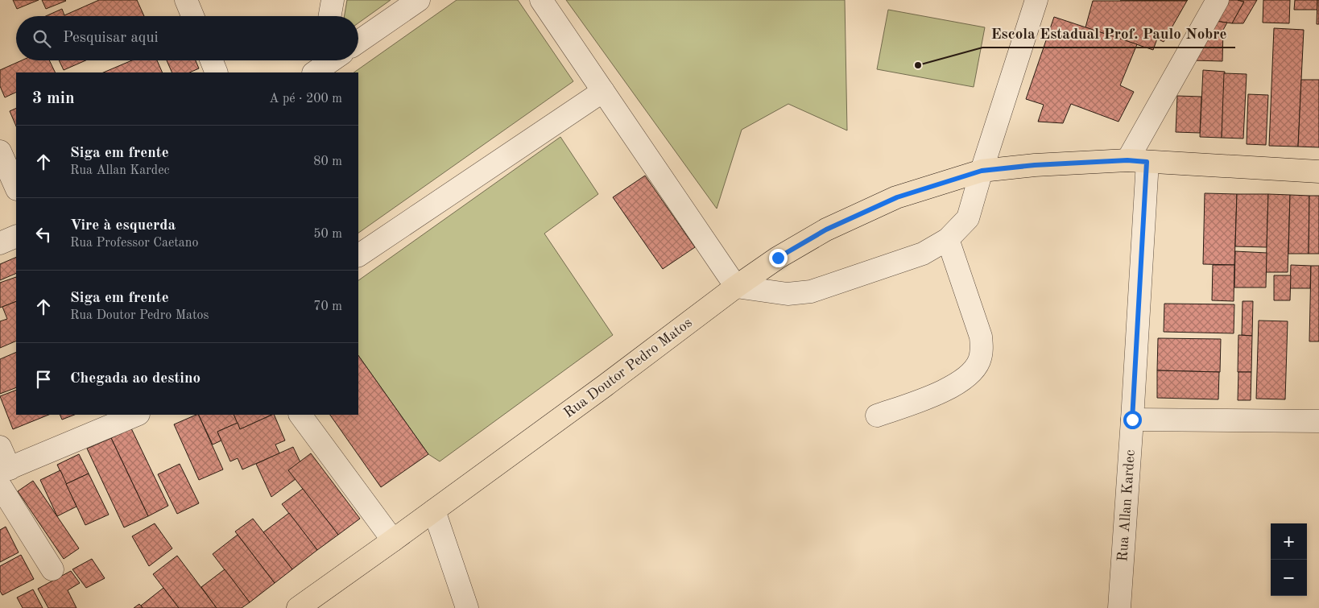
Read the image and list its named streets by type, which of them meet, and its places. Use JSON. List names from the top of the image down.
{
  "streets": {
    "main road": ["Rua Doutor Pedro Matos"],
    "street": ["Rua Allan Kardec"]
  },
  "crossings": [
    ["Rua Doutor Pedro Matos", "Rua Allan Kardec"]
  ],
  "places": ["Escola Estadual Prof. Paulo Nobre"],
  "page": {
    "search": "Pesquisar aqui",
    "heading": ["3 min", "A pé · 200 m"],
    "list": [
      ["Siga em frente", "Rua Allan Kardec", "80 m"],
      ["Vire à esquerda", "Rua Professor Caetano", "50 m"],
      ["Siga em frente", "Rua Doutor Pedro Matos", "70 m"],
      "Chegada ao destino"
    ],
    "map_buttons": ["+", "−"]
  }
}
